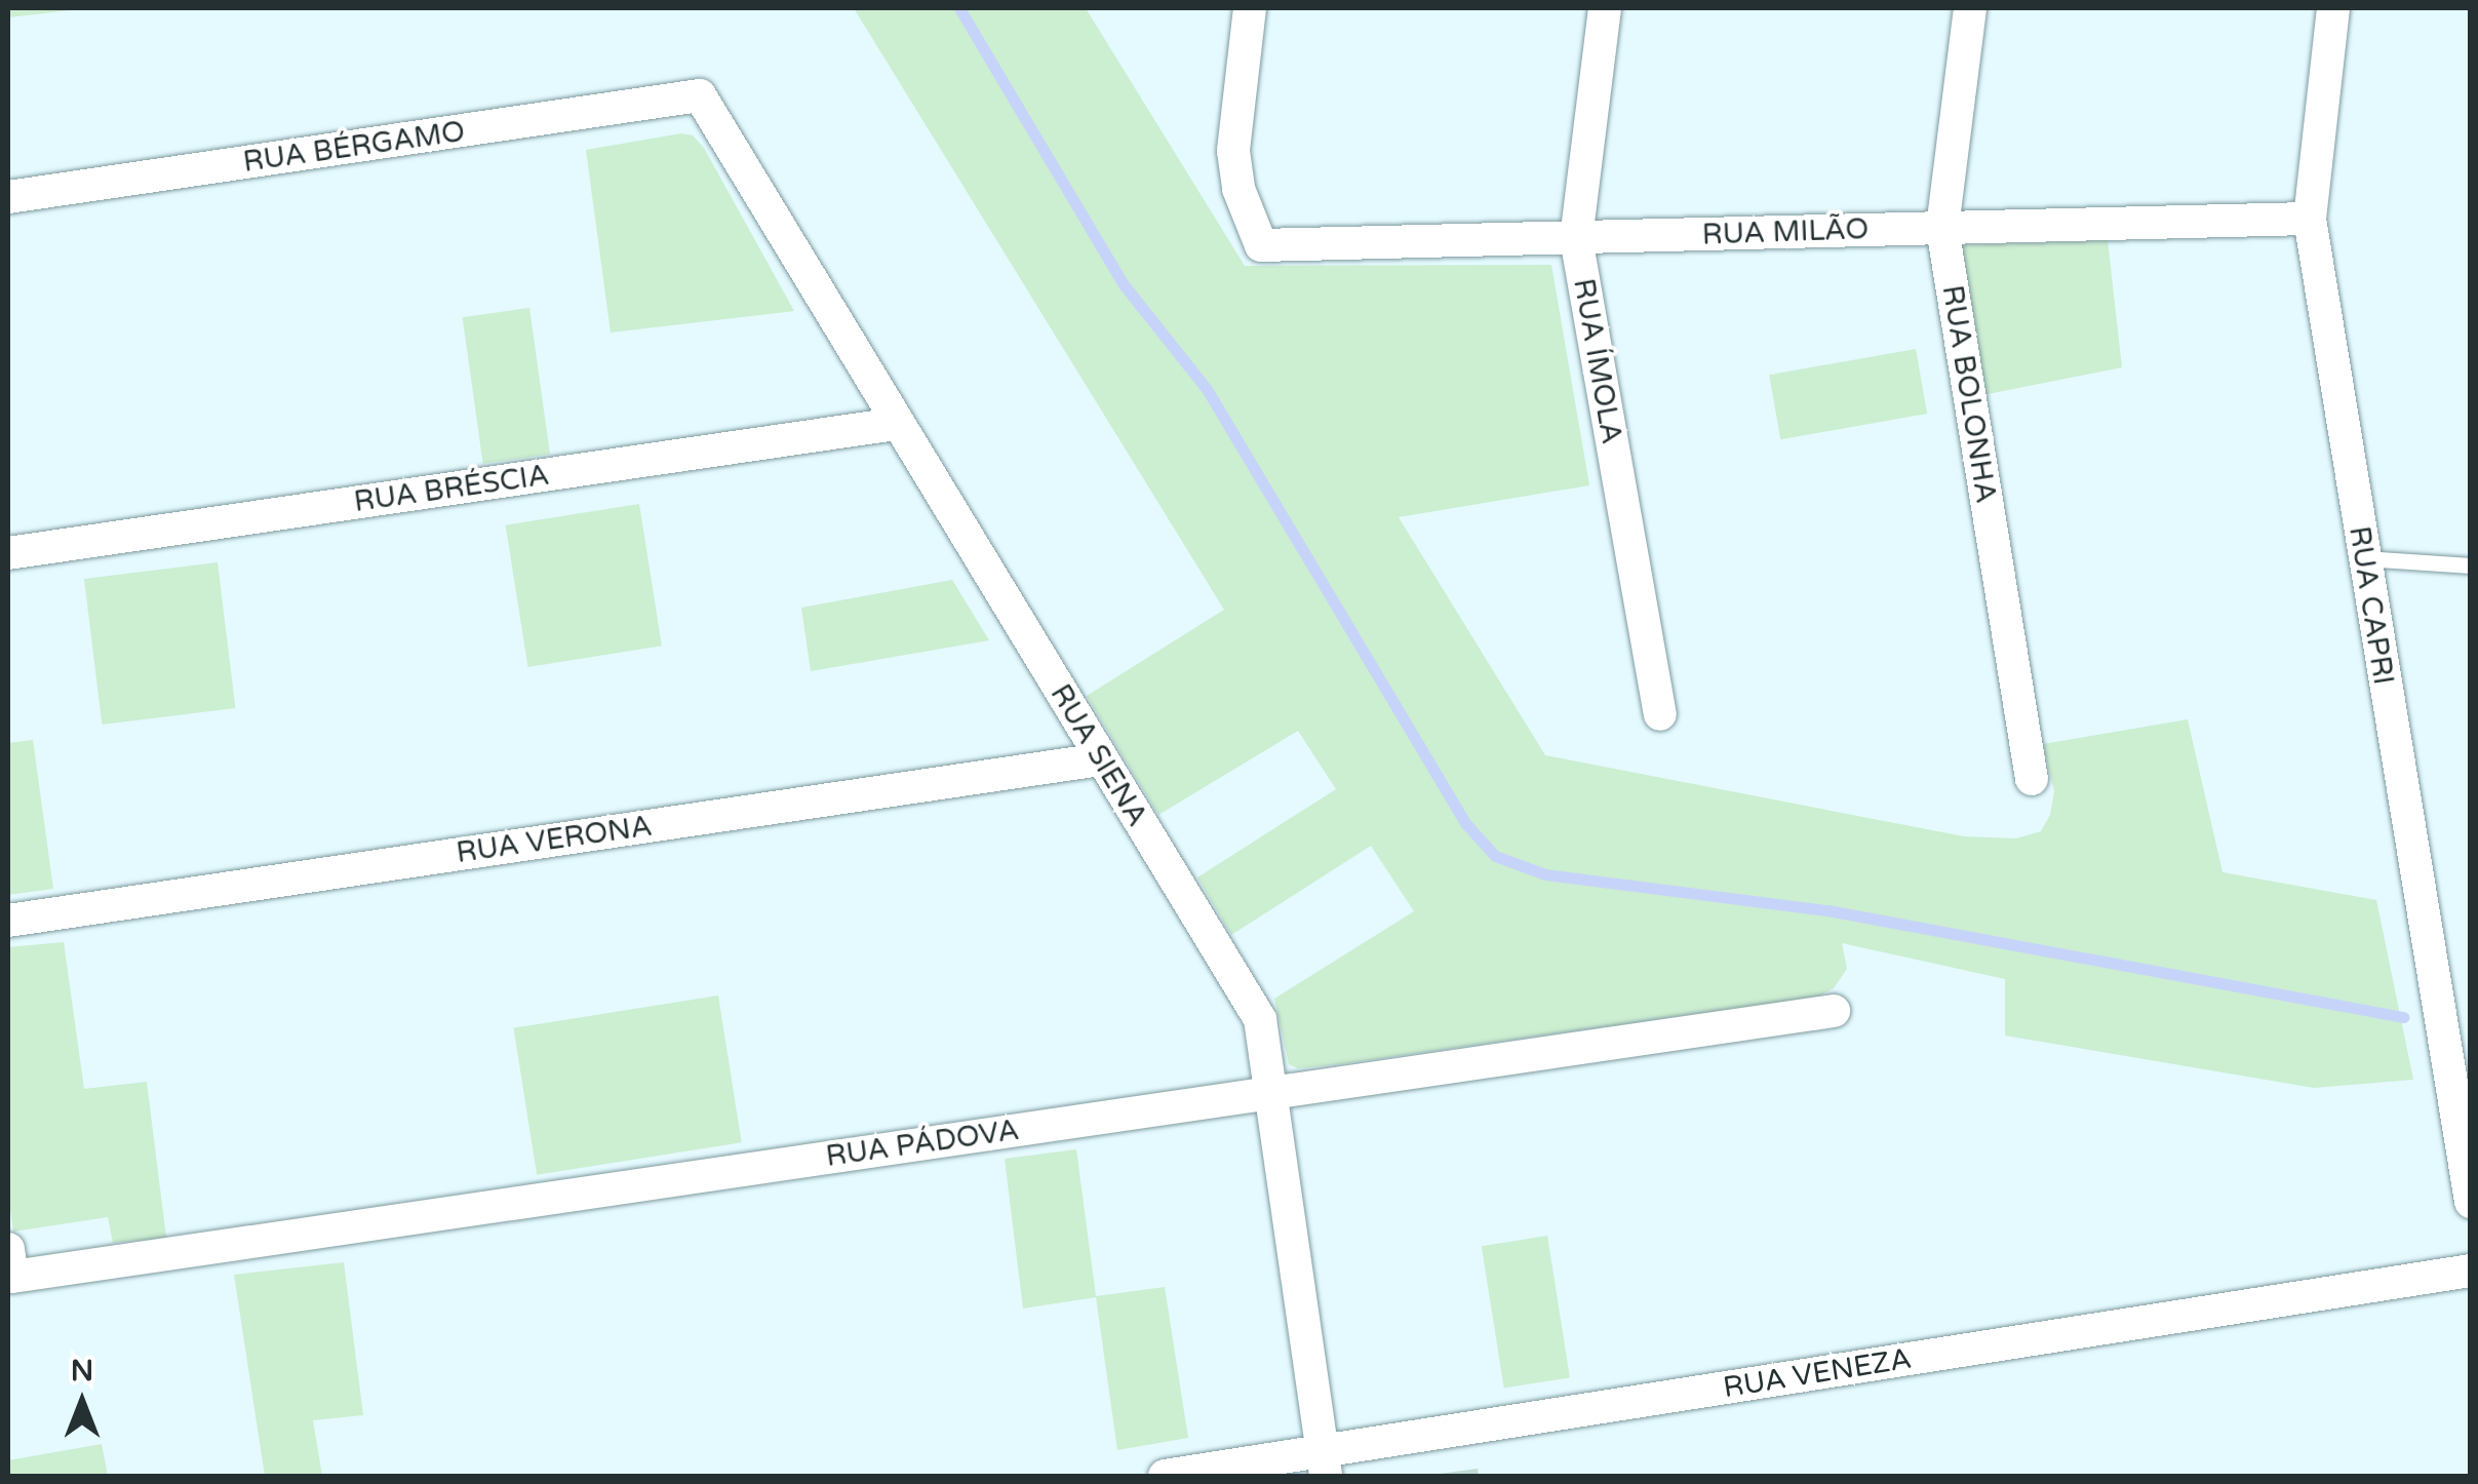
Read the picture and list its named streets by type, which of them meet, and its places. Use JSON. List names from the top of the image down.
{
  "streets": {
    "street": [
      "RUA BÉRGAMO",
      "RUA MILÃO",
      "RUA ÍMOLA",
      "RUA BOLONHA",
      "RUA BRÉSCIA",
      "RUA CAPRI",
      "RUA SIENA",
      "RUA VERONA",
      "RUA PÁDOVA",
      "RUA VENEZA"
    ]
  },
  "crossings": [
    ["RUA BÉRGAMO", "RUA SIENA"],
    ["RUA MILÃO", "RUA ÍMOLA"],
    ["RUA MILÃO", "RUA BOLONHA"],
    ["RUA MILÃO", "RUA CAPRI"],
    ["RUA BRÉSCIA", "RUA SIENA"],
    ["RUA SIENA", "RUA VERONA"],
    ["RUA SIENA", "RUA PÁDOVA"],
    ["RUA SIENA", "RUA VENEZA"]
  ],
  "north": "top"
}
